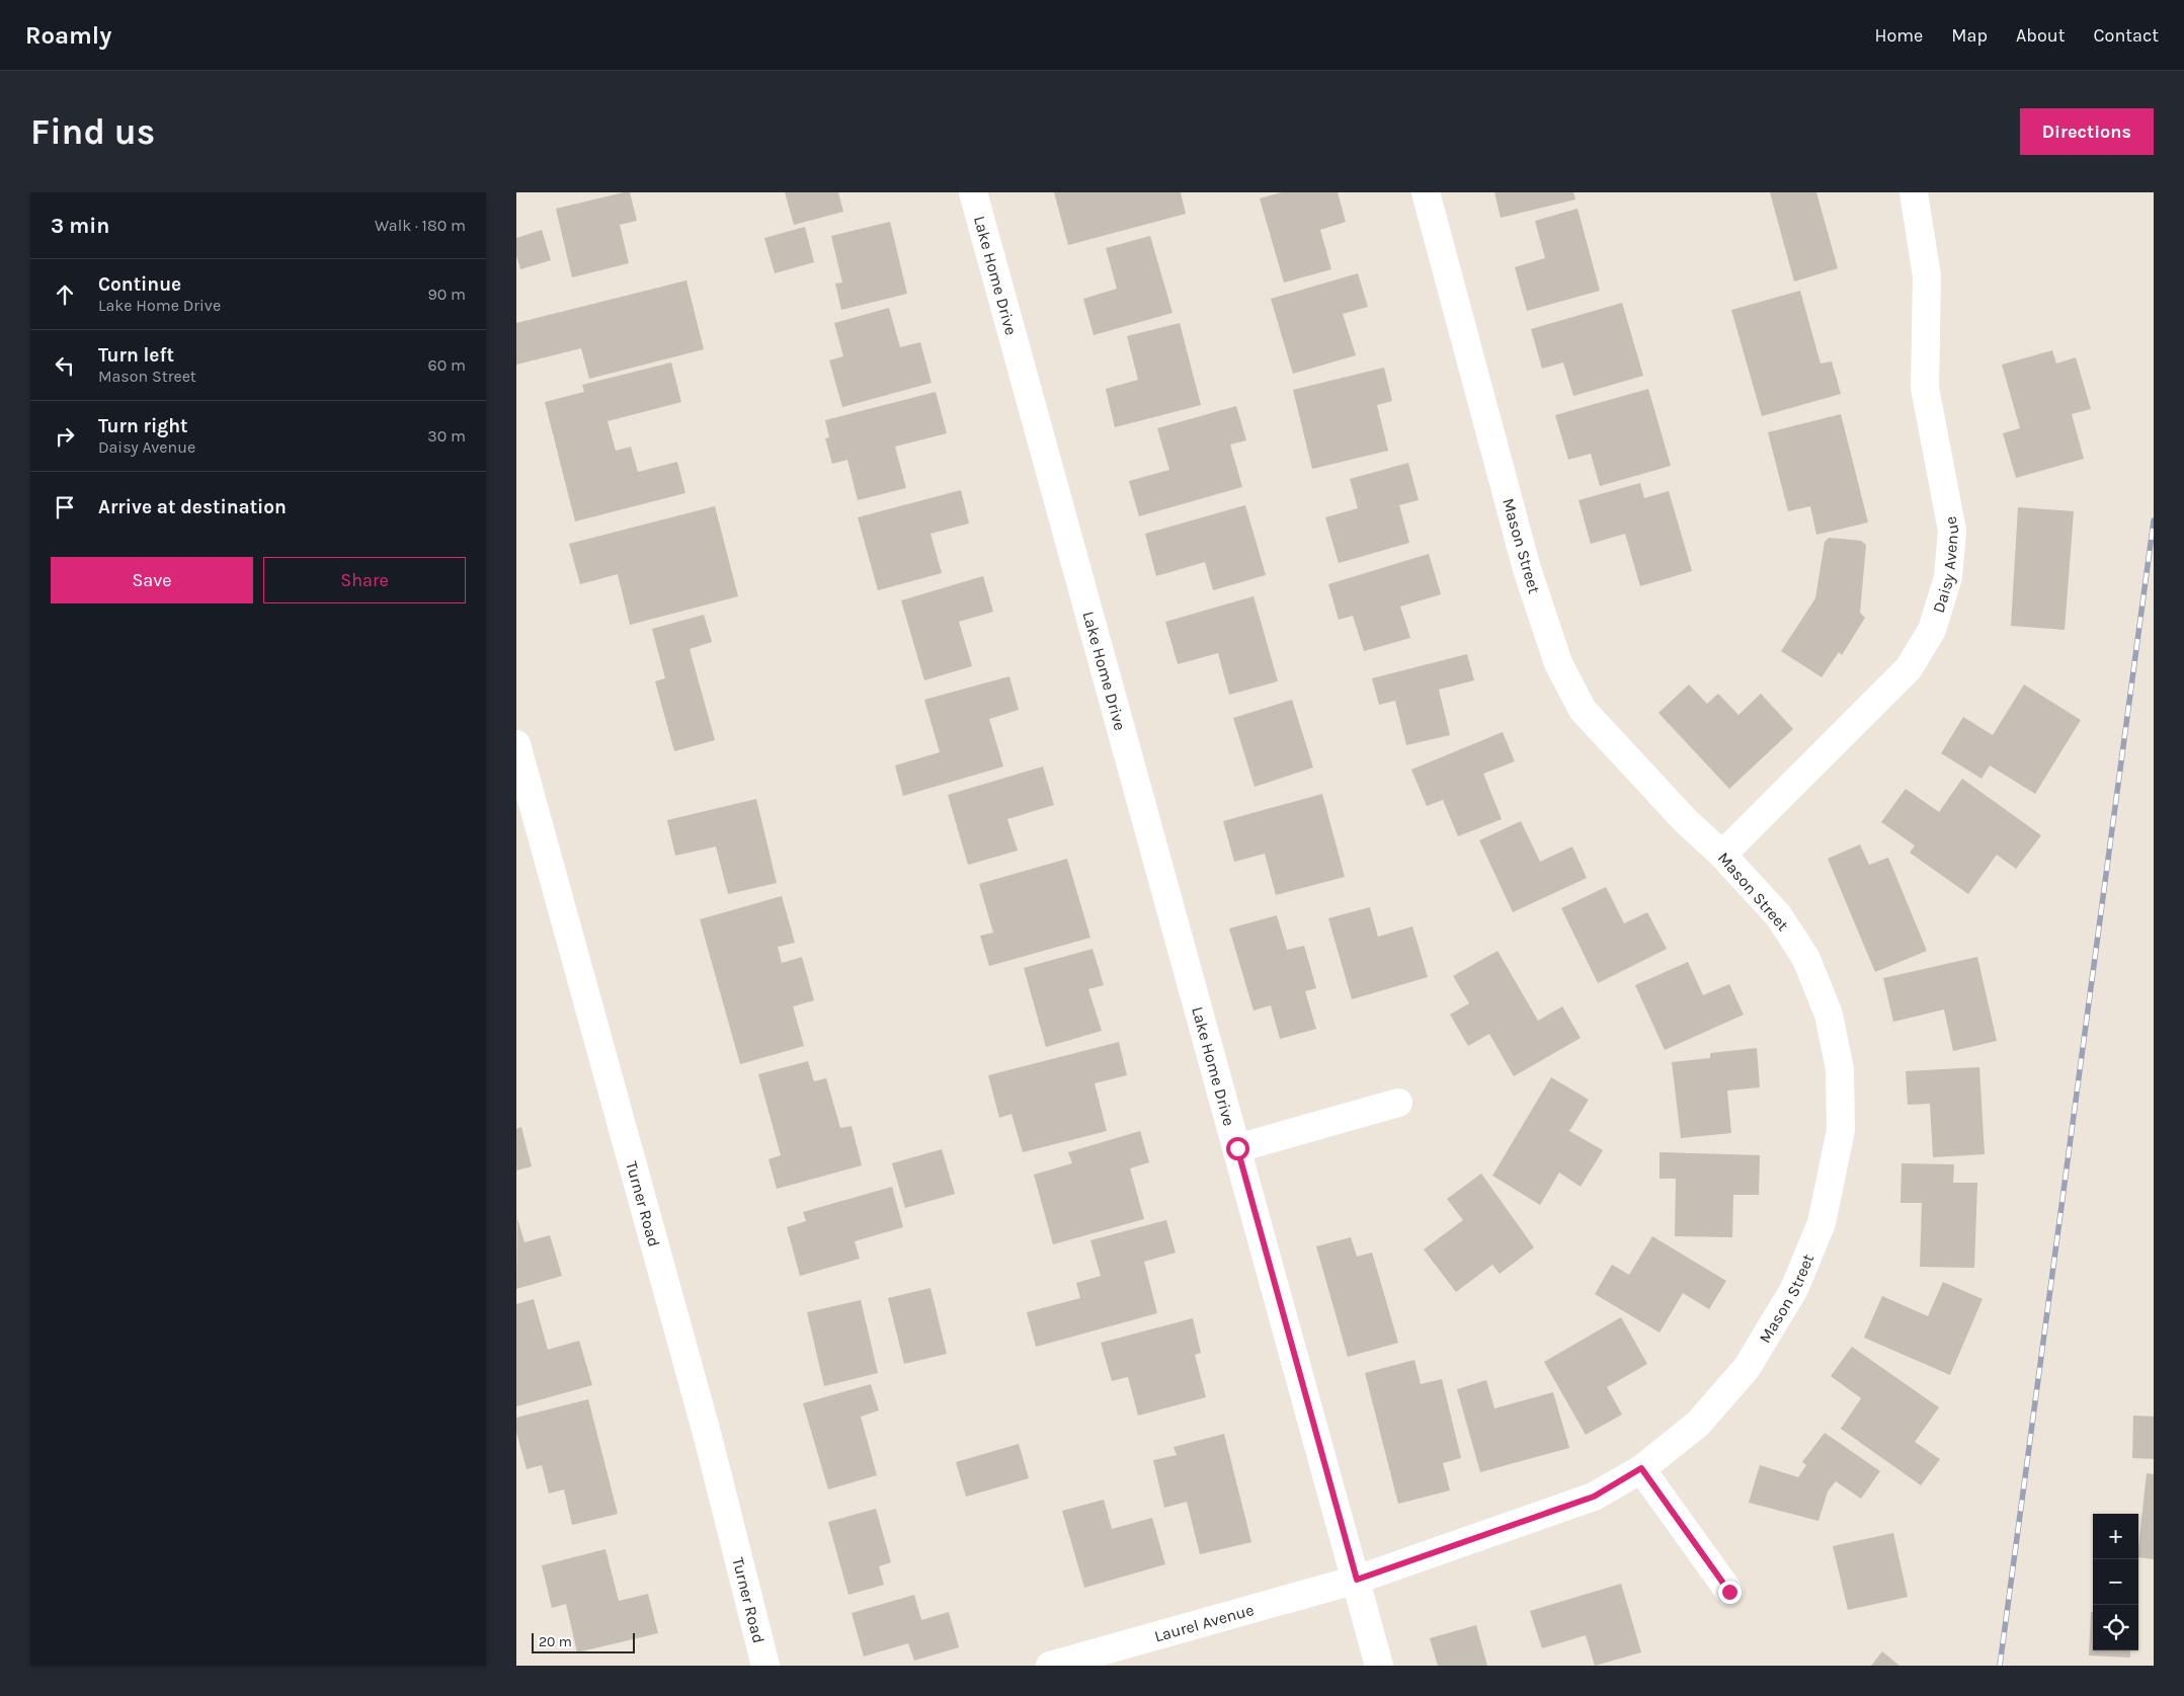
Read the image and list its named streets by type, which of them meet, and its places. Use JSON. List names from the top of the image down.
{
  "streets": {
    "street": [
      "Lake Home Drive",
      "Mason Street",
      "Daisy Avenue",
      "Turner Road",
      "Laurel Avenue"
    ]
  },
  "crossings": [
    ["Lake Home Drive", "Mason Street"],
    ["Lake Home Drive", "Laurel Avenue"],
    ["Mason Street", "Daisy Avenue"],
    ["Mason Street", "Laurel Avenue"]
  ],
  "scale_bar": "20 m",
  "page": {
    "header": "Roamly",
    "nav": [
      "Home",
      "Map",
      "About",
      "Contact"
    ],
    "buttons": [
      "Directions",
      ["Save", "Share"]
    ],
    "title": "Find us",
    "heading": ["3 min", "Walk · 180 m"],
    "list": [
      ["Continue", "Lake Home Drive", "90 m"],
      ["Turn left", "Mason Street", "60 m"],
      ["Turn right", "Daisy Avenue", "30 m"],
      "Arrive at destination"
    ],
    "map_buttons": ["+", "−"],
    "scale": "20 m"
  }
}
